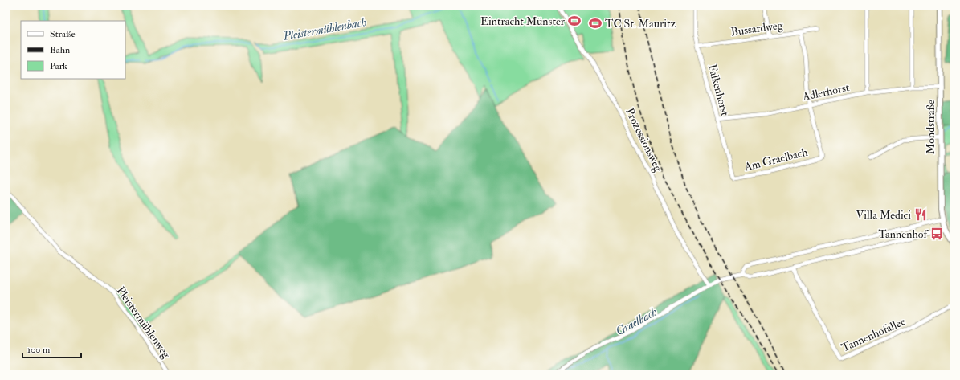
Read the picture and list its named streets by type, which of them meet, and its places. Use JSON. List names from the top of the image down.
{
  "streets": {
    "street": [
      "Bussardweg",
      "Falkenhorst",
      "Adlerhorst",
      "Mondstraße",
      "Prozessionsweg",
      "Am Graelbach",
      "Pleistermühlenweg",
      "Tannenhofallee"
    ]
  },
  "crossings": [
    ["Bussardweg", "Falkenhorst"],
    ["Falkenhorst", "Adlerhorst"],
    ["Falkenhorst", "Am Graelbach"],
    ["Adlerhorst", "Mondstraße"],
    ["Adlerhorst", "Am Graelbach"]
  ],
  "water": ["Pleistermühlenbach", "Graelbach"],
  "places": {
    "sports": ["Eintracht Münster", "TC St. Mauritz"],
    "restaurant": ["Villa Medici"],
    "bus stop": ["Tannenhof"]
  },
  "legend": ["Straße", "Bahn", "Park"],
  "scale_bar": "100 m"
}
